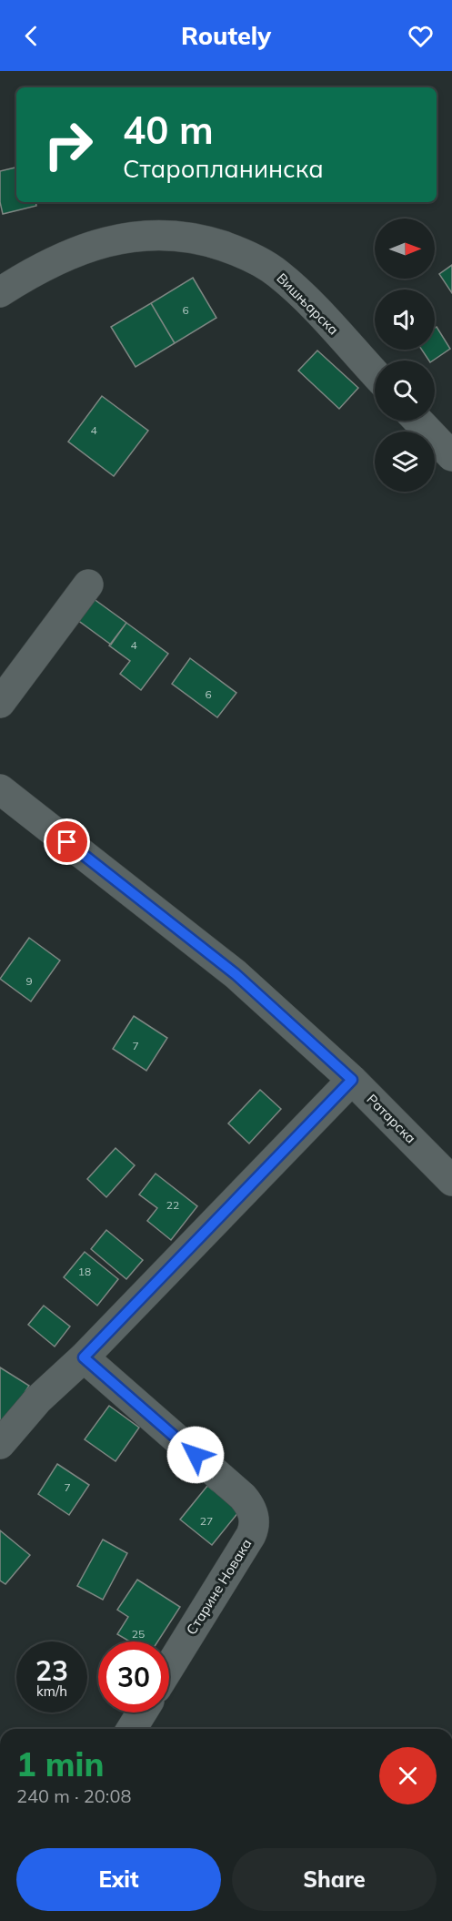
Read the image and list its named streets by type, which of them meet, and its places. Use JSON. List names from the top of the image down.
{
  "streets": {
    "street": ["Вишњарска", "Ратарска", "Старине Новака"]
  },
  "house_numbers": [
    "6",
    "4",
    "4",
    "6",
    "9",
    "7",
    "22",
    "18",
    "7",
    "27",
    "25"
  ],
  "north": "right",
  "page": {
    "header": "Routely",
    "turn": ["40 m", "Старопланинска"],
    "speed": "23 km/h",
    "limit": "30",
    "heading": ["1 min", "240 m · 20:08"],
    "buttons": ["Exit", "Share"]
  }
}
